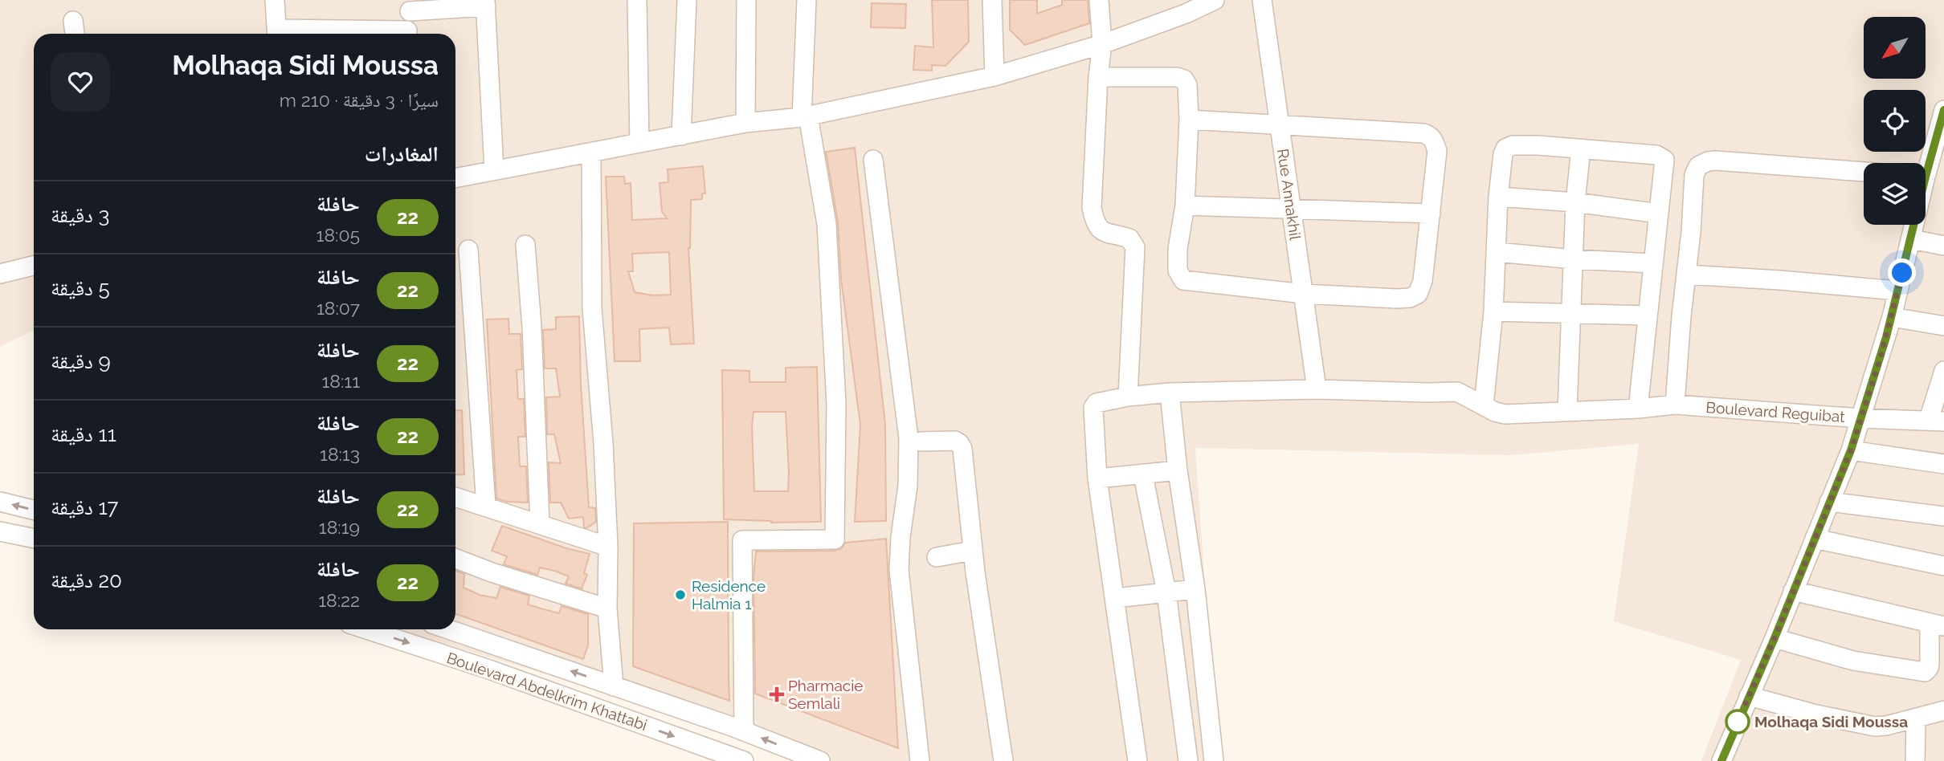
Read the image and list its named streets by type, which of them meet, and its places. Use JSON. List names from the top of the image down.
{
  "streets": {
    "street": ["Rue Annakhil", "Boulevard Reguibat", "Boulevard Abdelkrim Khattabi"]
  },
  "crossings": [
    ["Rue Annakhil", "Boulevard Reguibat"]
  ],
  "places": {
    "other": ["Residence Halmia 1", "Molhaqa Sidi Moussa"],
    "health": ["Pharmacie Semlali"]
  },
  "lines": ["bus line 22"],
  "north": "bottom left",
  "page": {
    "heading": [
      ["Molhaqa Sidi Moussa", "سيرًا · 3 دقيقة · 210 m"],
      "المغادرات"
    ],
    "list": [
      {
        "mark": "22",
        "name": "حافلة",
        "note": "18:05",
        "value": "3 دقيقة"
      },
      {
        "mark": "22",
        "name": "حافلة",
        "note": "18:07",
        "value": "5 دقيقة"
      },
      {
        "mark": "22",
        "name": "حافلة",
        "note": "18:11",
        "value": "9 دقيقة"
      },
      {
        "mark": "22",
        "name": "حافلة",
        "note": "18:13",
        "value": "11 دقيقة"
      },
      {
        "mark": "22",
        "name": "حافلة",
        "note": "18:19",
        "value": "17 دقيقة"
      },
      {
        "mark": "22",
        "name": "حافلة",
        "note": "18:22",
        "value": "20 دقيقة"
      }
    ]
  }
}
